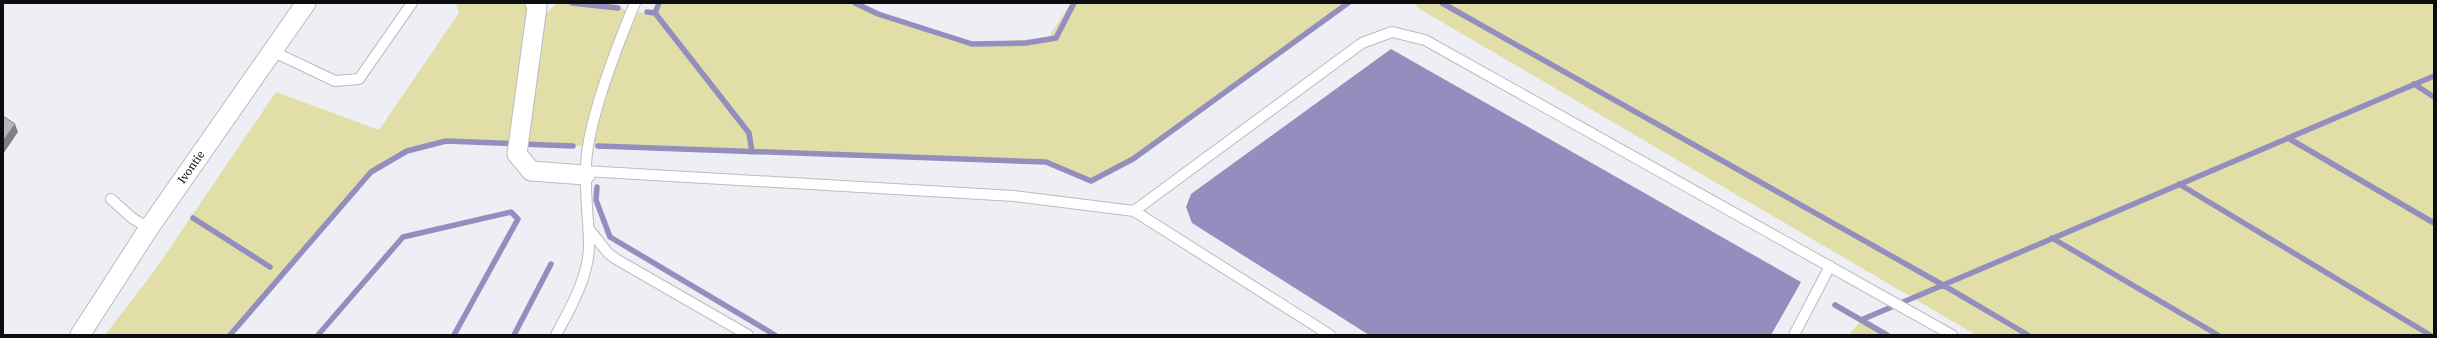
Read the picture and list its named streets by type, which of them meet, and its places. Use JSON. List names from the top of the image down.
{
  "streets": {
    "street": ["Ivontie"]
  }
}
